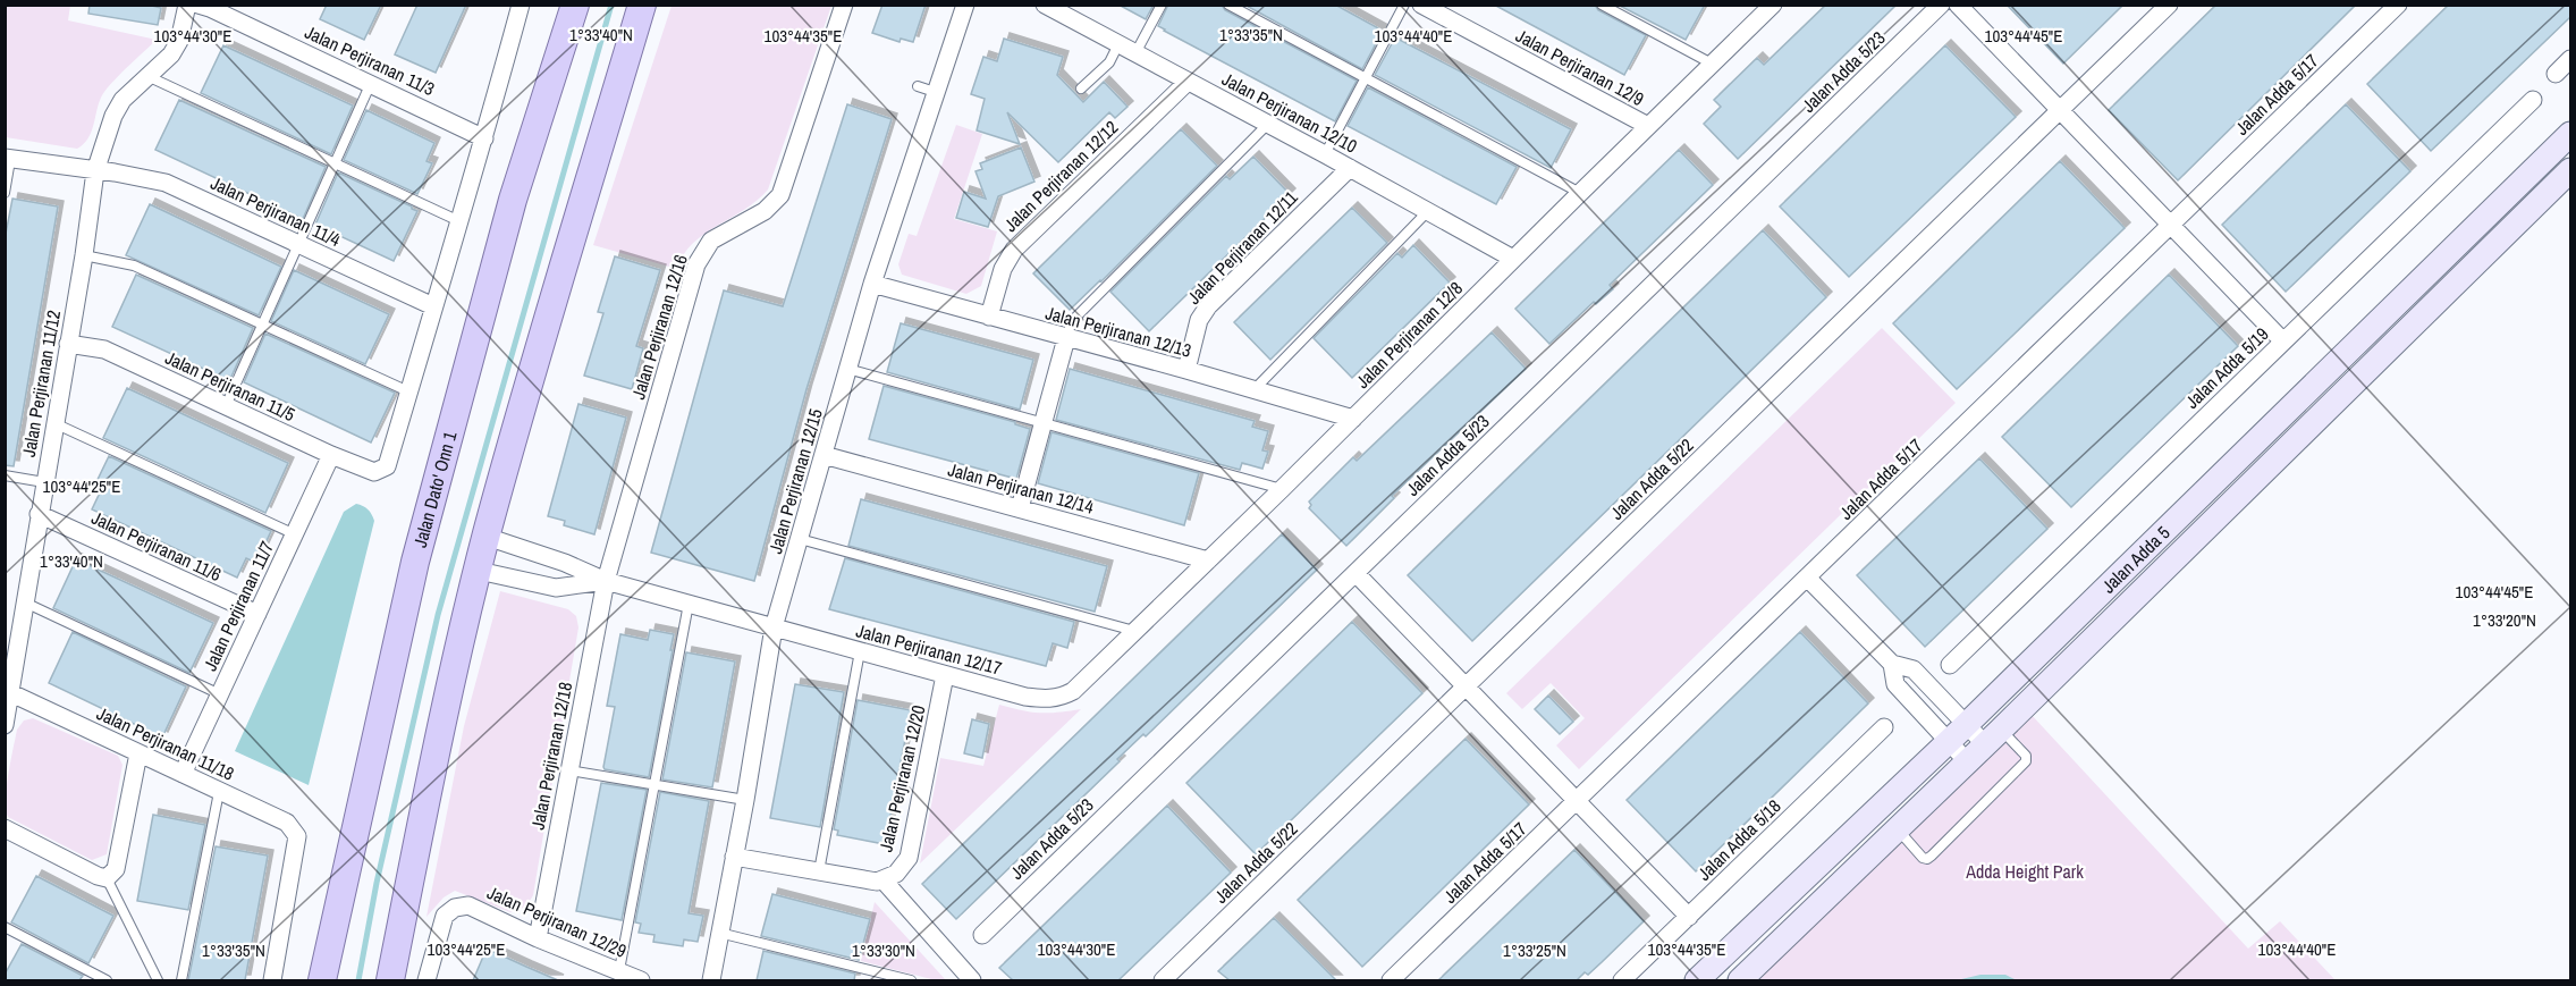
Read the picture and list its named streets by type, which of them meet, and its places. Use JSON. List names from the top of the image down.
{
  "streets": {
    "main road": ["Jalan Dato' Onn 1", "Jalan Adda 5"],
    "street": [
      "Jalan Perjiranan 11/3",
      "Jalan Perjiranan 12/9",
      "Jalan Adda 5/23",
      "Jalan Adda 5/17",
      "Jalan Perjiranan 12/10",
      "Jalan Perjiranan 12/12",
      "Jalan Perjiranan 11/4",
      "Jalan Perjiranan 12/11",
      "Jalan Perjiranan 12/16",
      "Jalan Perjiranan 12/13",
      "Jalan Perjiranan 12/8",
      "Jalan Adda 5/19",
      "Jalan Perjiranan 11/12",
      "Jalan Perjiranan 11/5",
      "Jalan Adda 5/22",
      "Jalan Perjiranan 12/15",
      "Jalan Perjiranan 12/14",
      "Jalan Perjiranan 11/6",
      "Jalan Perjiranan 11/7",
      "Jalan Perjiranan 12/17",
      "Jalan Perjiranan 11/18",
      "Jalan Perjiranan 12/18",
      "Jalan Perjiranan 12/20",
      "Jalan Adda 5/18",
      "Jalan Perjiranan 12/29"
    ]
  },
  "crossings": [
    ["Jalan Perjiranan 12/9", "Jalan Perjiranan 12/8"],
    ["Jalan Perjiranan 12/10", "Jalan Perjiranan 12/12"],
    ["Jalan Perjiranan 12/10", "Jalan Perjiranan 12/11"],
    ["Jalan Perjiranan 12/10", "Jalan Perjiranan 12/8"],
    ["Jalan Perjiranan 12/12", "Jalan Perjiranan 12/13"],
    ["Jalan Perjiranan 11/4", "Jalan Perjiranan 11/12"],
    ["Jalan Perjiranan 12/11", "Jalan Perjiranan 12/13"],
    ["Jalan Perjiranan 12/16", "Jalan Perjiranan 12/17"],
    ["Jalan Perjiranan 12/16", "Jalan Perjiranan 12/18"],
    ["Jalan Perjiranan 12/13", "Jalan Perjiranan 12/8"],
    ["Jalan Perjiranan 12/13", "Jalan Perjiranan 12/15"],
    ["Jalan Perjiranan 12/8", "Jalan Perjiranan 12/14"],
    ["Jalan Perjiranan 12/8", "Jalan Perjiranan 12/17"],
    ["Jalan Perjiranan 11/12", "Jalan Perjiranan 11/5"],
    ["Jalan Perjiranan 11/12", "Jalan Perjiranan 11/6"],
    ["Jalan Perjiranan 11/12", "Jalan Perjiranan 11/18"],
    ["Jalan Perjiranan 11/5", "Jalan Perjiranan 11/7"],
    ["Jalan Perjiranan 12/15", "Jalan Perjiranan 12/14"],
    ["Jalan Perjiranan 12/15", "Jalan Perjiranan 12/17"],
    ["Jalan Perjiranan 11/6", "Jalan Perjiranan 11/7"],
    ["Jalan Perjiranan 11/7", "Jalan Perjiranan 11/18"],
    ["Jalan Perjiranan 12/17", "Jalan Perjiranan 12/18"],
    ["Jalan Perjiranan 12/17", "Jalan Perjiranan 12/20"],
    ["Jalan Perjiranan 12/18", "Jalan Perjiranan 12/29"]
  ],
  "parks": ["Adda Height Park"],
  "coordinates": [
    "1°33'40\"N",
    "1°33'35\"N",
    "103°44'35\"E",
    "103°44'30\"E",
    "103°44'40\"E",
    "103°44'45\"E",
    "103°44'25\"E",
    "1°33'20\"N",
    "1°33'30\"N",
    "1°33'25\"N"
  ]
}
